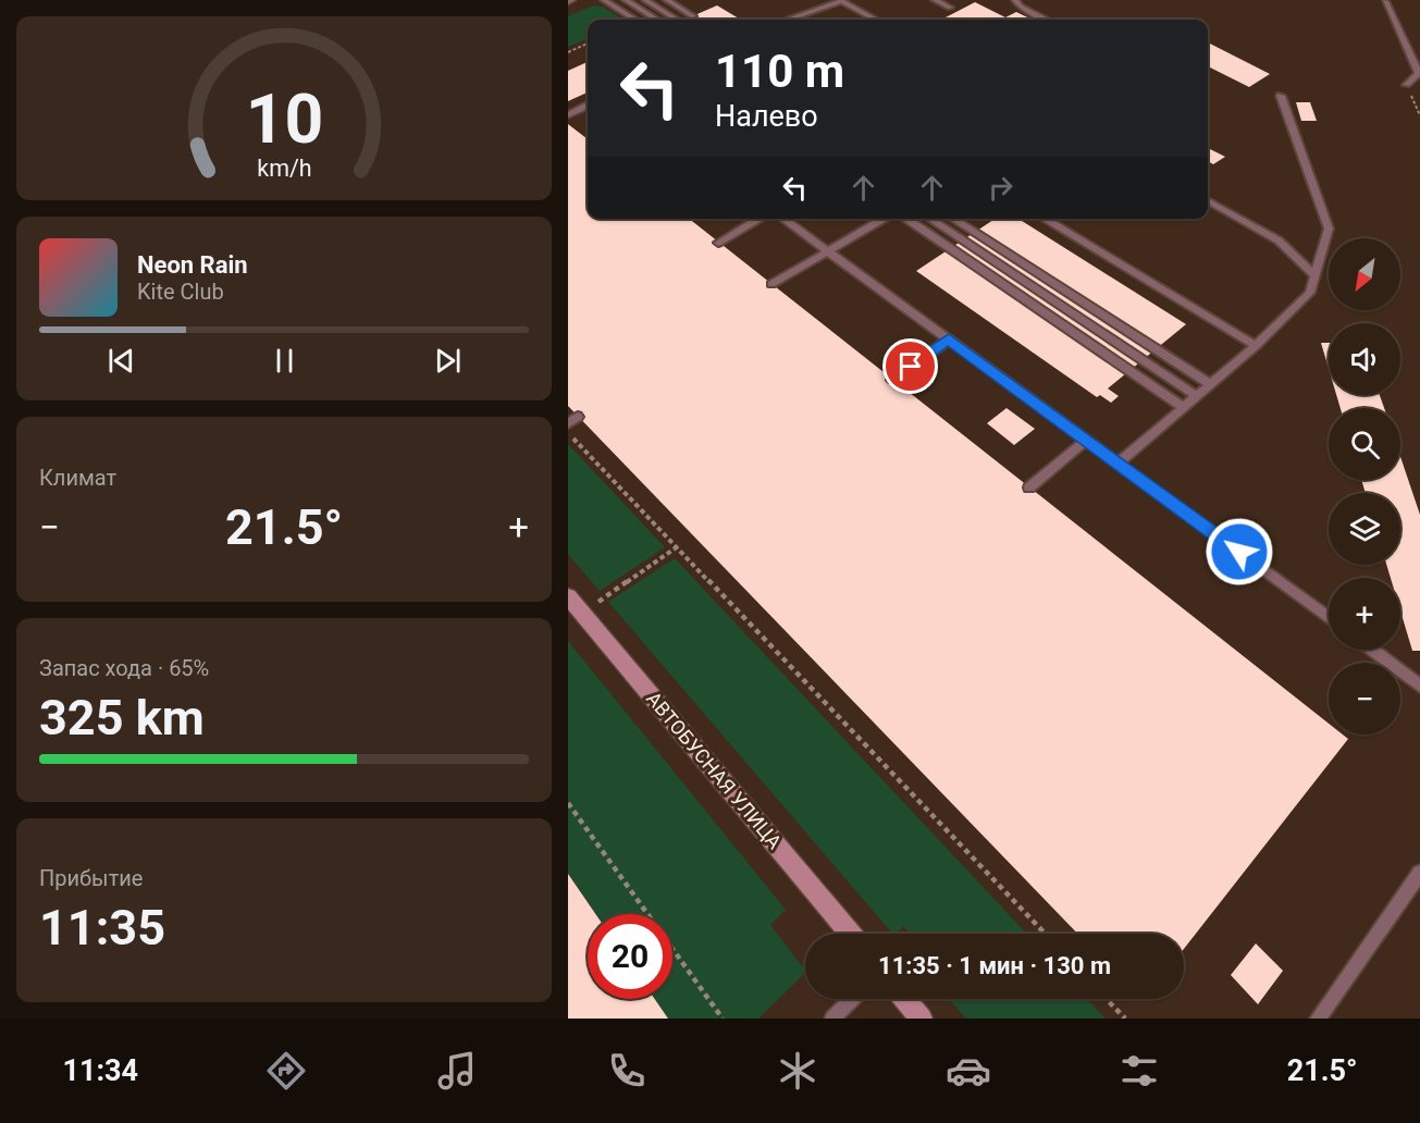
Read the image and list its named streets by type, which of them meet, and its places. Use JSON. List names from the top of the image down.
{
  "streets": {
    "street": ["АВТОБУСНАЯ УЛИЦА"]
  },
  "north": "bottom left",
  "page": {
    "turn": ["110 m", "Налево"],
    "song": ["Neon Rain", "Kite Club"],
    "map_buttons": ["+", "−"],
    "tile": [
      "Климат",
      ["Запас хода · 65%", "325 km"],
      ["Прибытие", "11:35"]
    ],
    "heat": ["−", "21.5°", "+"],
    "limit": "20",
    "trip": "11:35 · 1 мин · 130 m",
    "tabs": ["11:34", "21.5°"],
    "gauge": ["10", "km/h"]
  }
}
